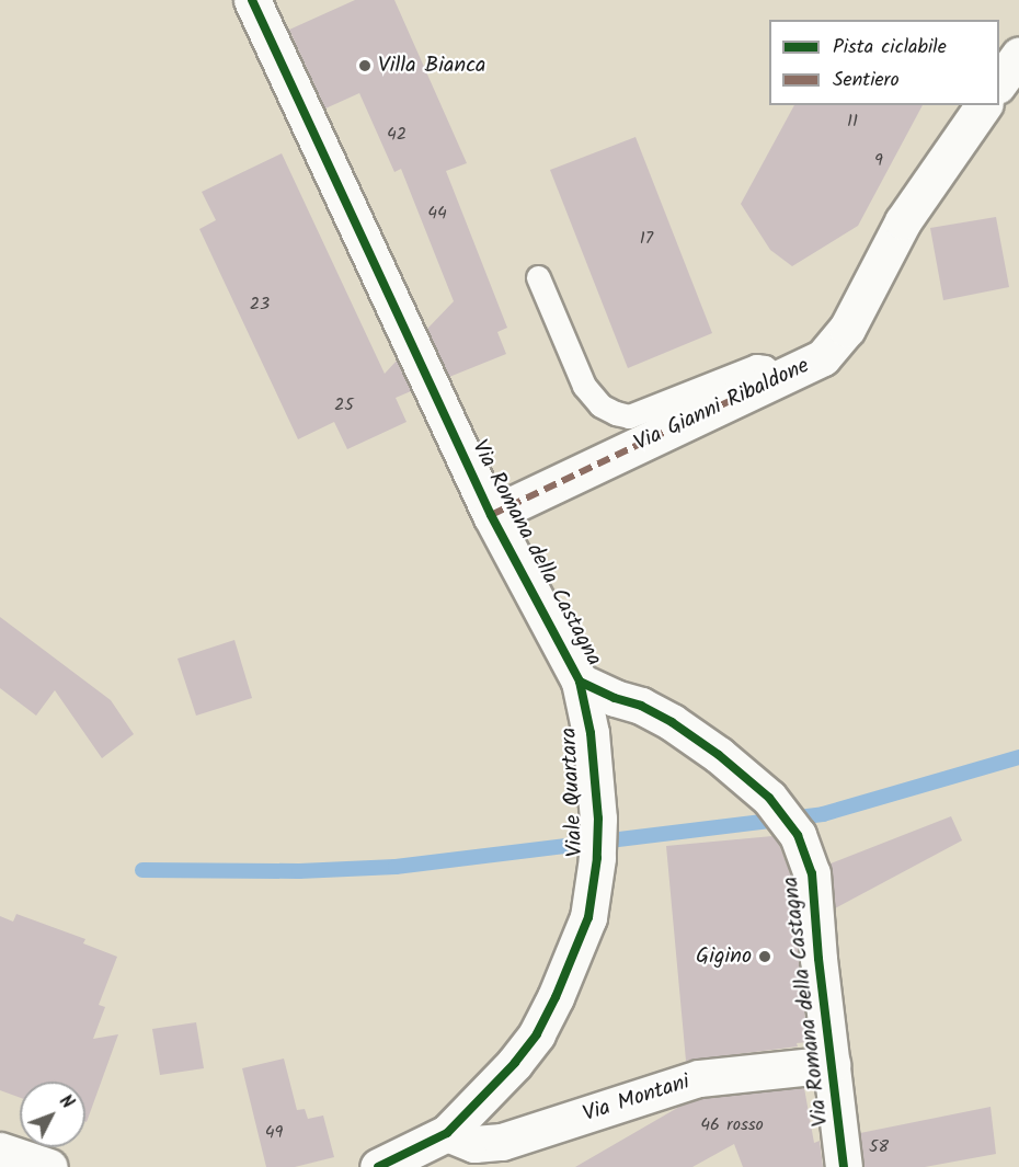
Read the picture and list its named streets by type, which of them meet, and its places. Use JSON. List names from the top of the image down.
{
  "streets": {
    "street": [
      "Via Gianni Ribaldone",
      "Via Romana della Castagna",
      "Viale Quartara",
      "Via Montani"
    ]
  },
  "crossings": [
    ["Via Gianni Ribaldone", "Via Romana della Castagna"],
    ["Via Romana della Castagna", "Viale Quartara"],
    ["Via Romana della Castagna", "Via Montani"],
    ["Viale Quartara", "Via Montani"]
  ],
  "places": ["Villa Bianca", "Gigino"],
  "house_numbers": [
    "11",
    "42",
    "9",
    "44",
    "17",
    "23",
    "25",
    "46 rosso",
    "49",
    "58"
  ],
  "legend": ["Pista ciclabile", "Sentiero"],
  "north": "top right"
}
